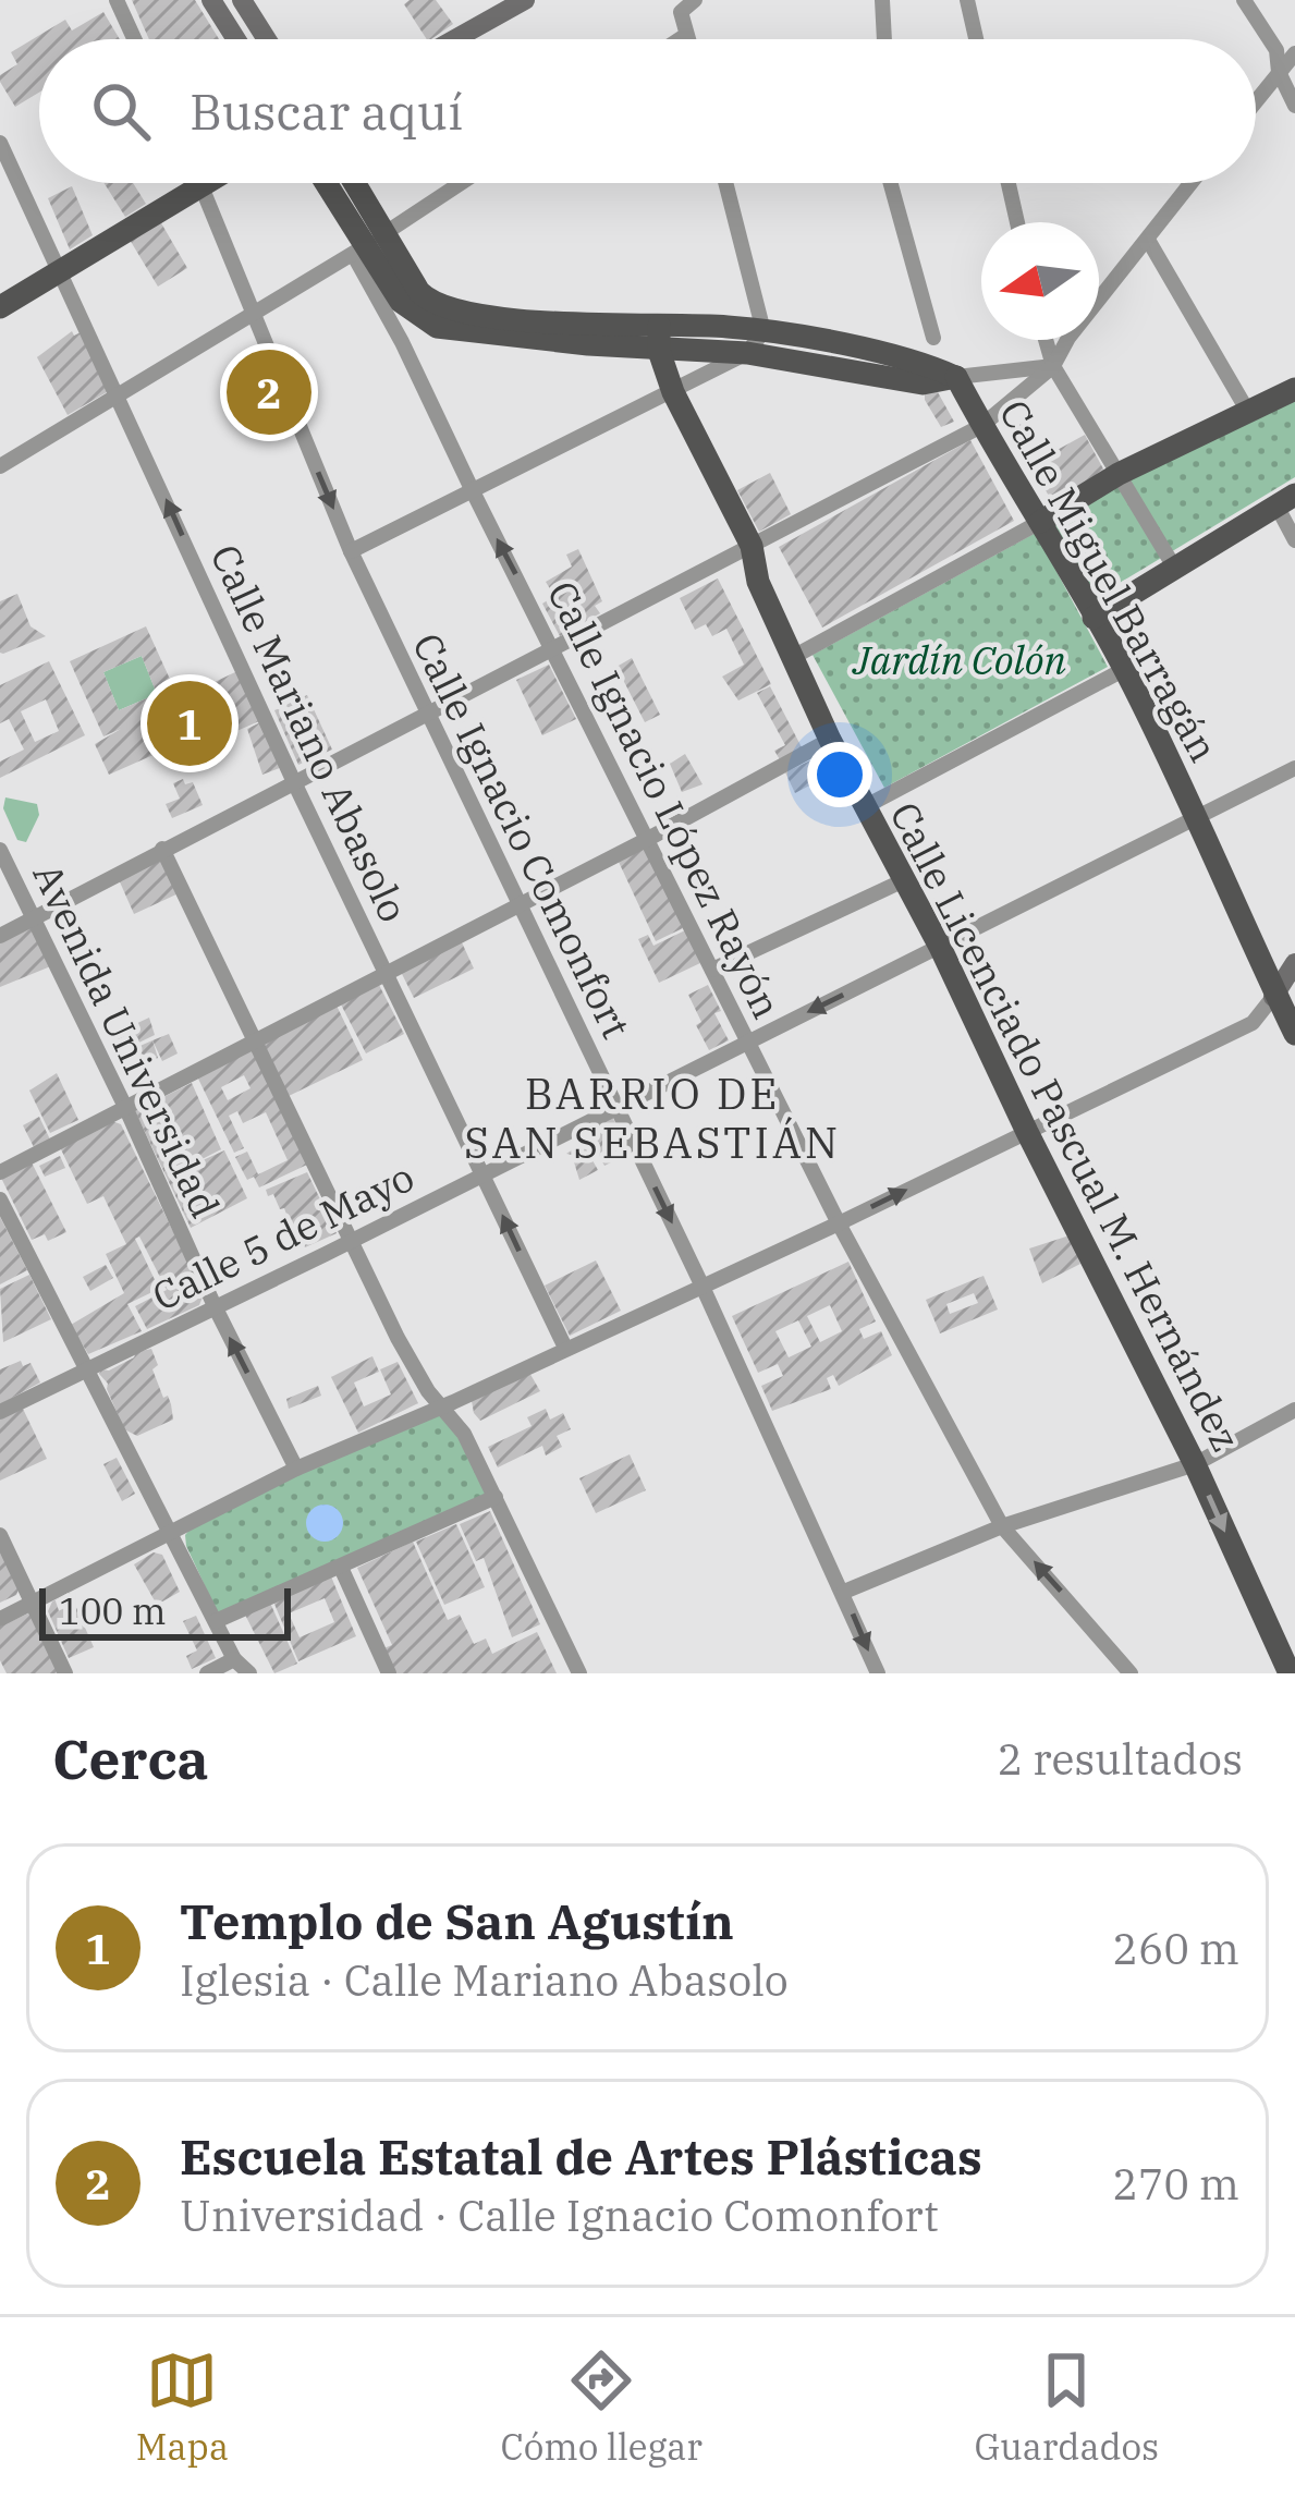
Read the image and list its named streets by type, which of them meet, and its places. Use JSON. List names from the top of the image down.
{
  "streets": {
    "main road": ["Calle Miguel Barragán", "Calle Licenciado Pascual M. Hernández"],
    "street": [
      "Calle Mariano Abasolo",
      "Calle Ignacio López Rayón",
      "Calle Ignacio Comonfort",
      "Avenida Universidad",
      "Calle 5 de Mayo"
    ]
  },
  "crossings": [
    ["Calle Miguel Barragán", "Calle 5 de Mayo"],
    ["Calle Mariano Abasolo", "Calle 5 de Mayo"],
    ["Calle Ignacio López Rayón", "Calle 5 de Mayo"],
    ["Calle Ignacio Comonfort", "Calle 5 de Mayo"],
    ["Avenida Universidad", "Calle 5 de Mayo"],
    ["Calle Licenciado Pascual M. Hernández", "Calle 5 de Mayo"]
  ],
  "one_way": ["Calle Mariano Abasolo"],
  "districts": ["BARRIO DE SAN SEBASTIÁN"],
  "parks": ["Jardín Colón"],
  "scale_bar": "100 m",
  "north": "left",
  "page": {
    "search": "Buscar aquí",
    "pins": ["2", "1"],
    "scale": "100 m",
    "heading": ["Cerca", "2 resultados"],
    "list": [
      {
        "mark": "1",
        "name": "Templo de San Agustín",
        "note": "Iglesia · Calle Mariano Abasolo",
        "value": "260 m"
      },
      {
        "mark": "2",
        "name": "Escuela Estatal de Artes Plásticas",
        "note": "Universidad · Calle Ignacio Comonfort",
        "value": "270 m"
      }
    ],
    "nav": ["Mapa", "Cómo llegar", "Guardados"]
  }
}
